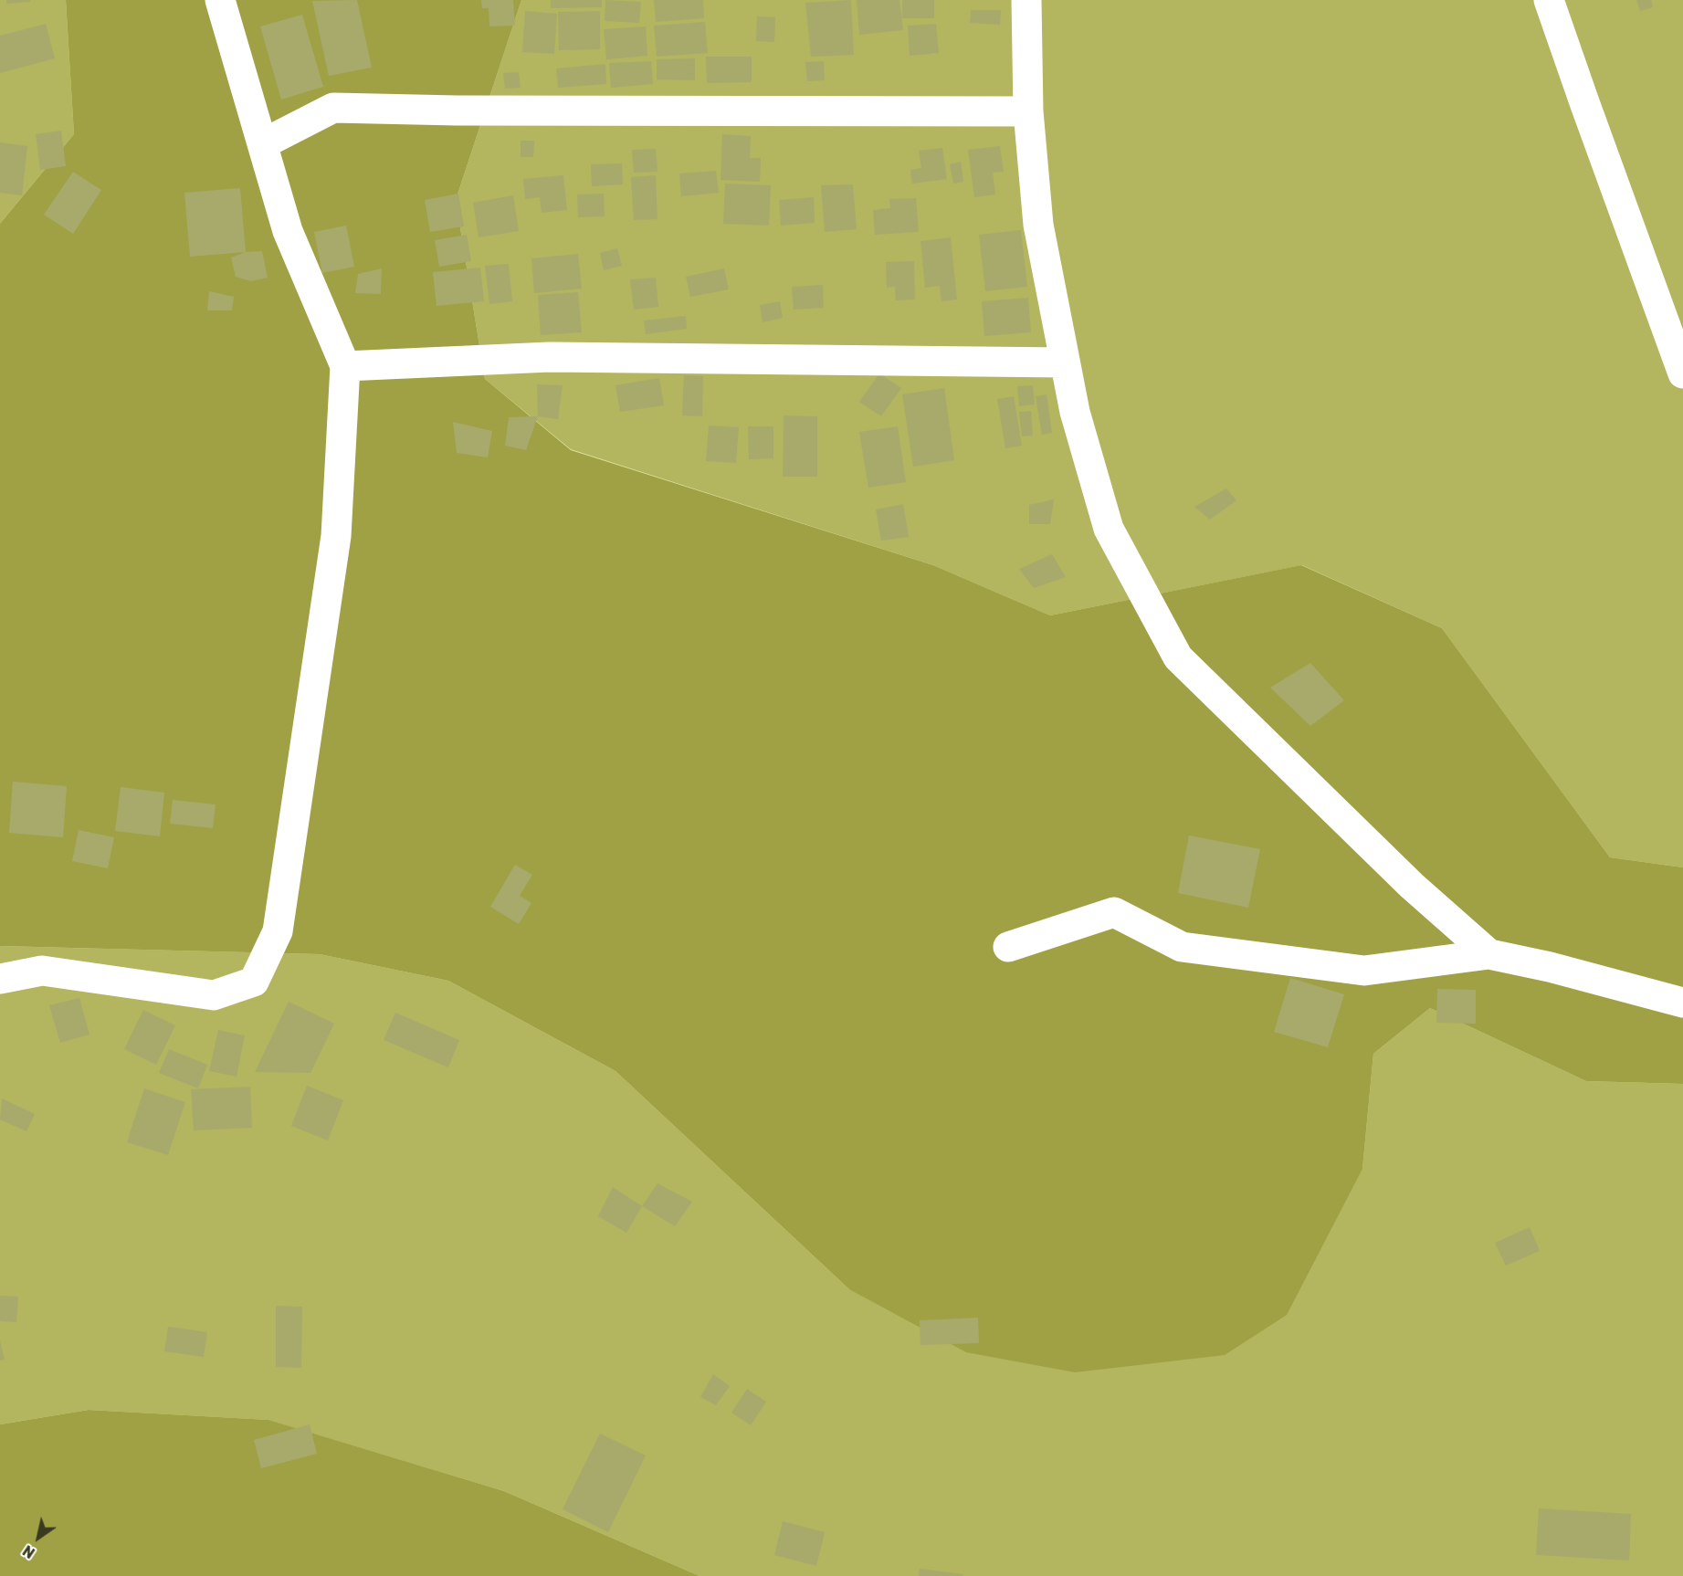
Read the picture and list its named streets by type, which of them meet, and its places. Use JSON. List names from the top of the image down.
{
  "north": "bottom left"
}
